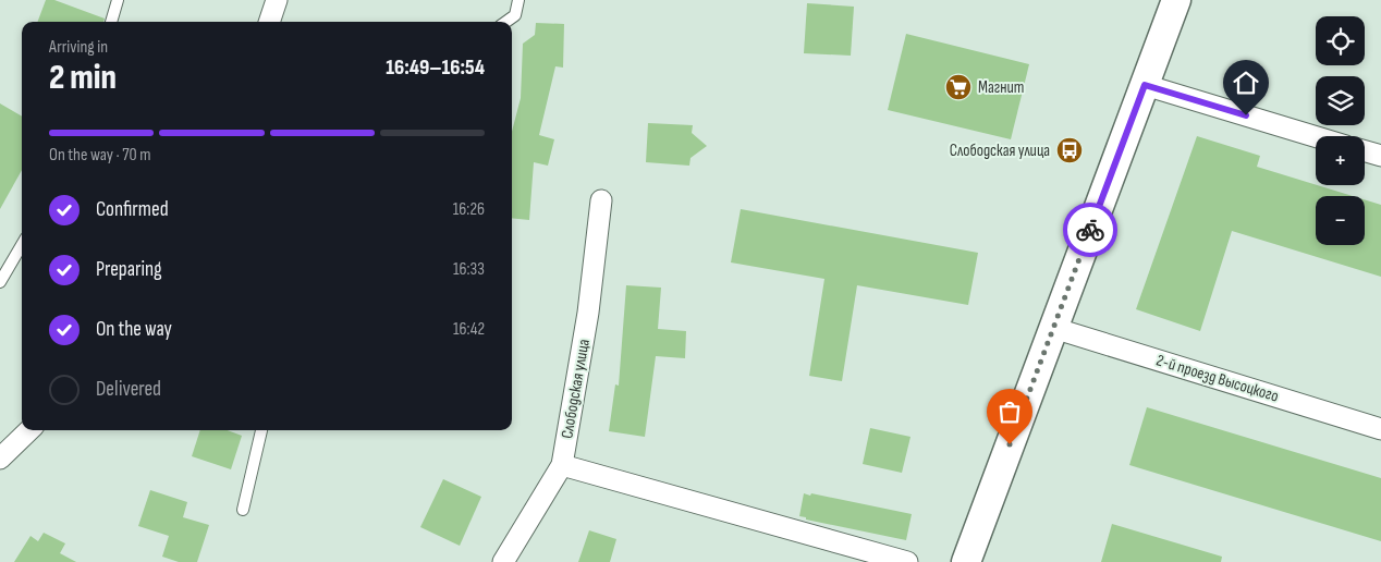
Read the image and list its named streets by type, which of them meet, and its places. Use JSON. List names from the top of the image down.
{
  "streets": {
    "street": ["2-й проезд Высоцкого", "Слободская улица"]
  },
  "places": {
    "supermarket": ["Магнит"],
    "bus stop": ["Слободская улица"]
  },
  "page": {
    "map_buttons": ["+", "−"],
    "heading": ["2 min", "Arriving in", "16:49–16:54"],
    "bar": "On the way · 70 m",
    "list": [
      ["Confirmed", "16:26"],
      ["Preparing", "16:33"],
      ["On the way", "16:42"],
      "Delivered"
    ]
  }
}
